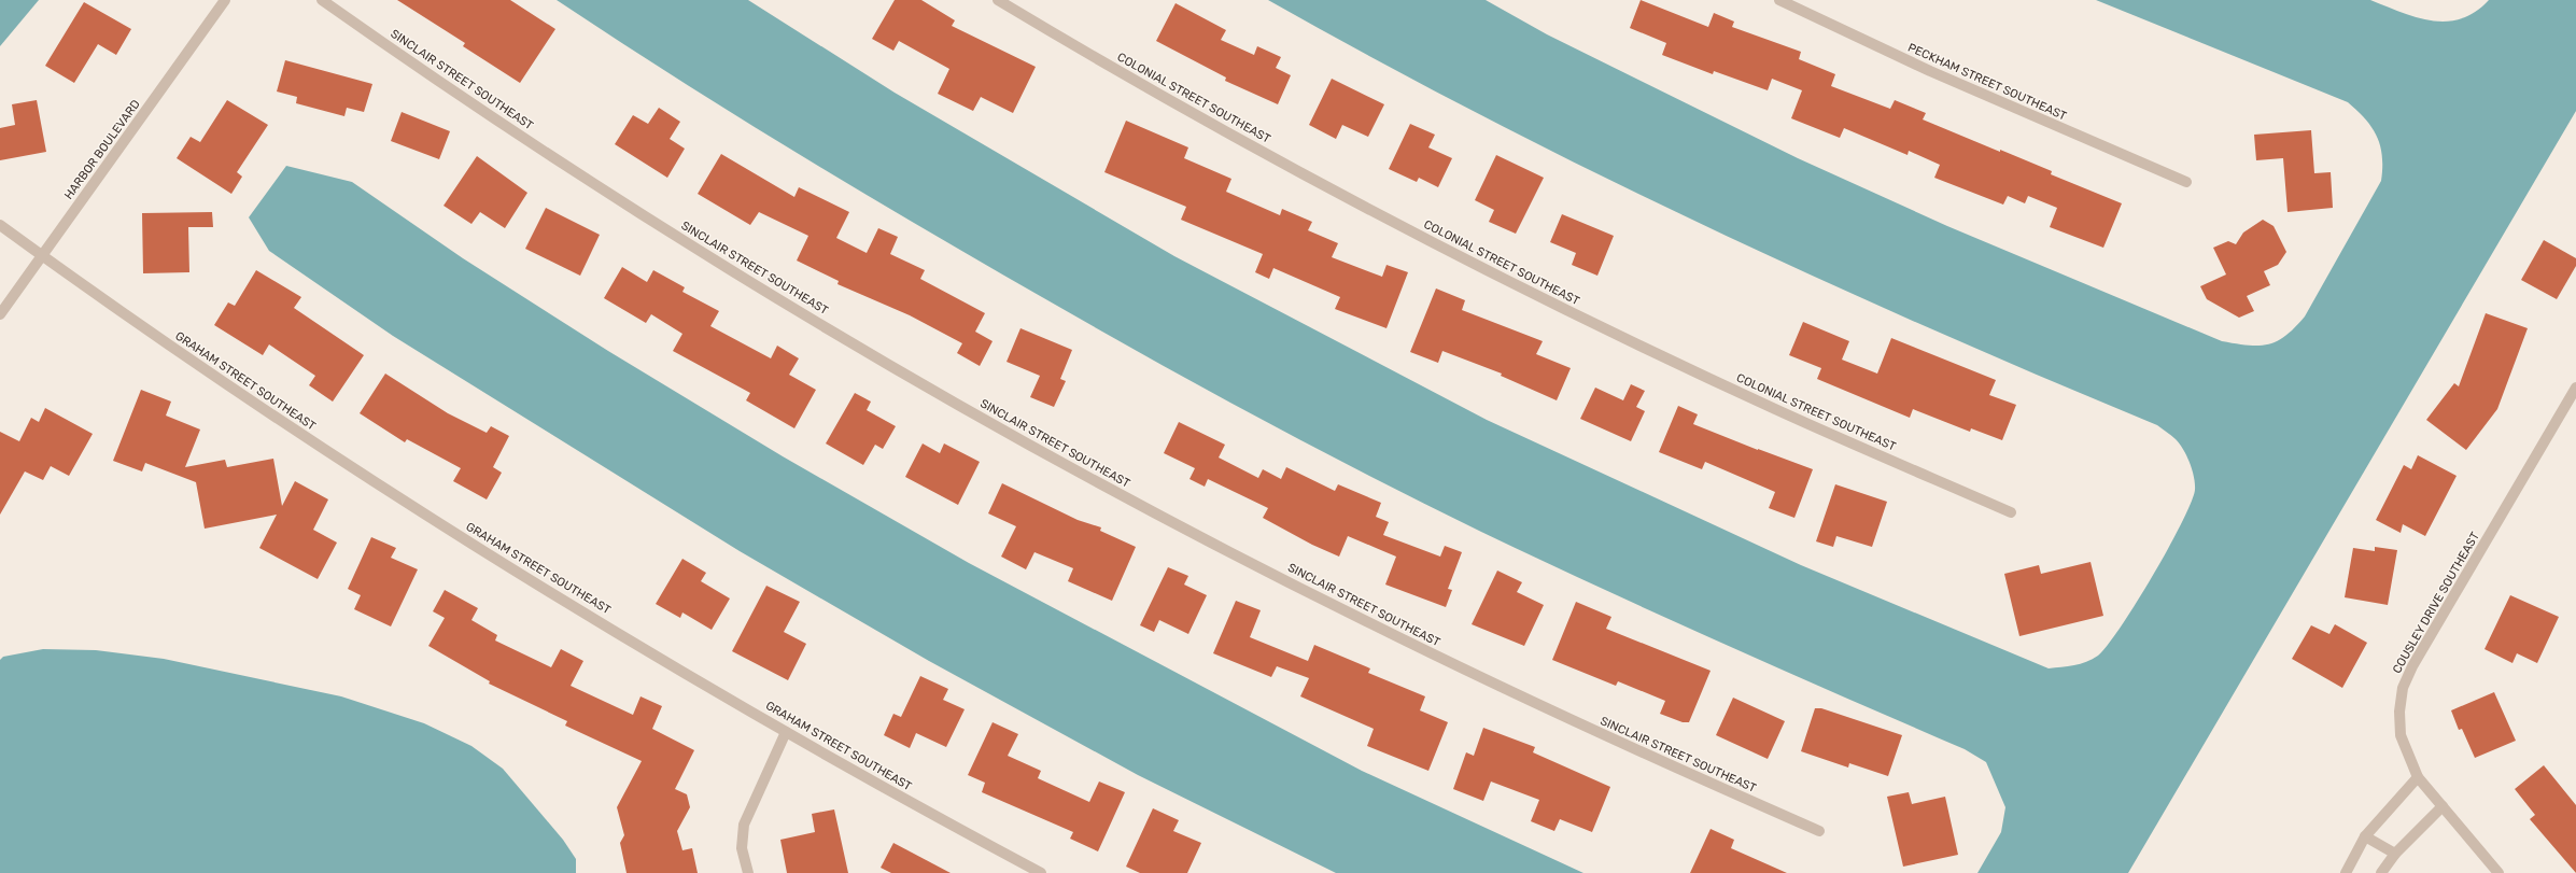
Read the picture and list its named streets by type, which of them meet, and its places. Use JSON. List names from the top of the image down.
{
  "streets": {
    "street": [
      "SINCLAIR STREET SOUTHEAST",
      "PECKHAM STREET SOUTHEAST",
      "COLONIAL STREET SOUTHEAST",
      "HARBOR BOULEVARD",
      "GRAHAM STREET SOUTHEAST",
      "COUSLEY DRIVE SOUTHEAST"
    ]
  },
  "crossings": [
    ["HARBOR BOULEVARD", "GRAHAM STREET SOUTHEAST"]
  ]
}
